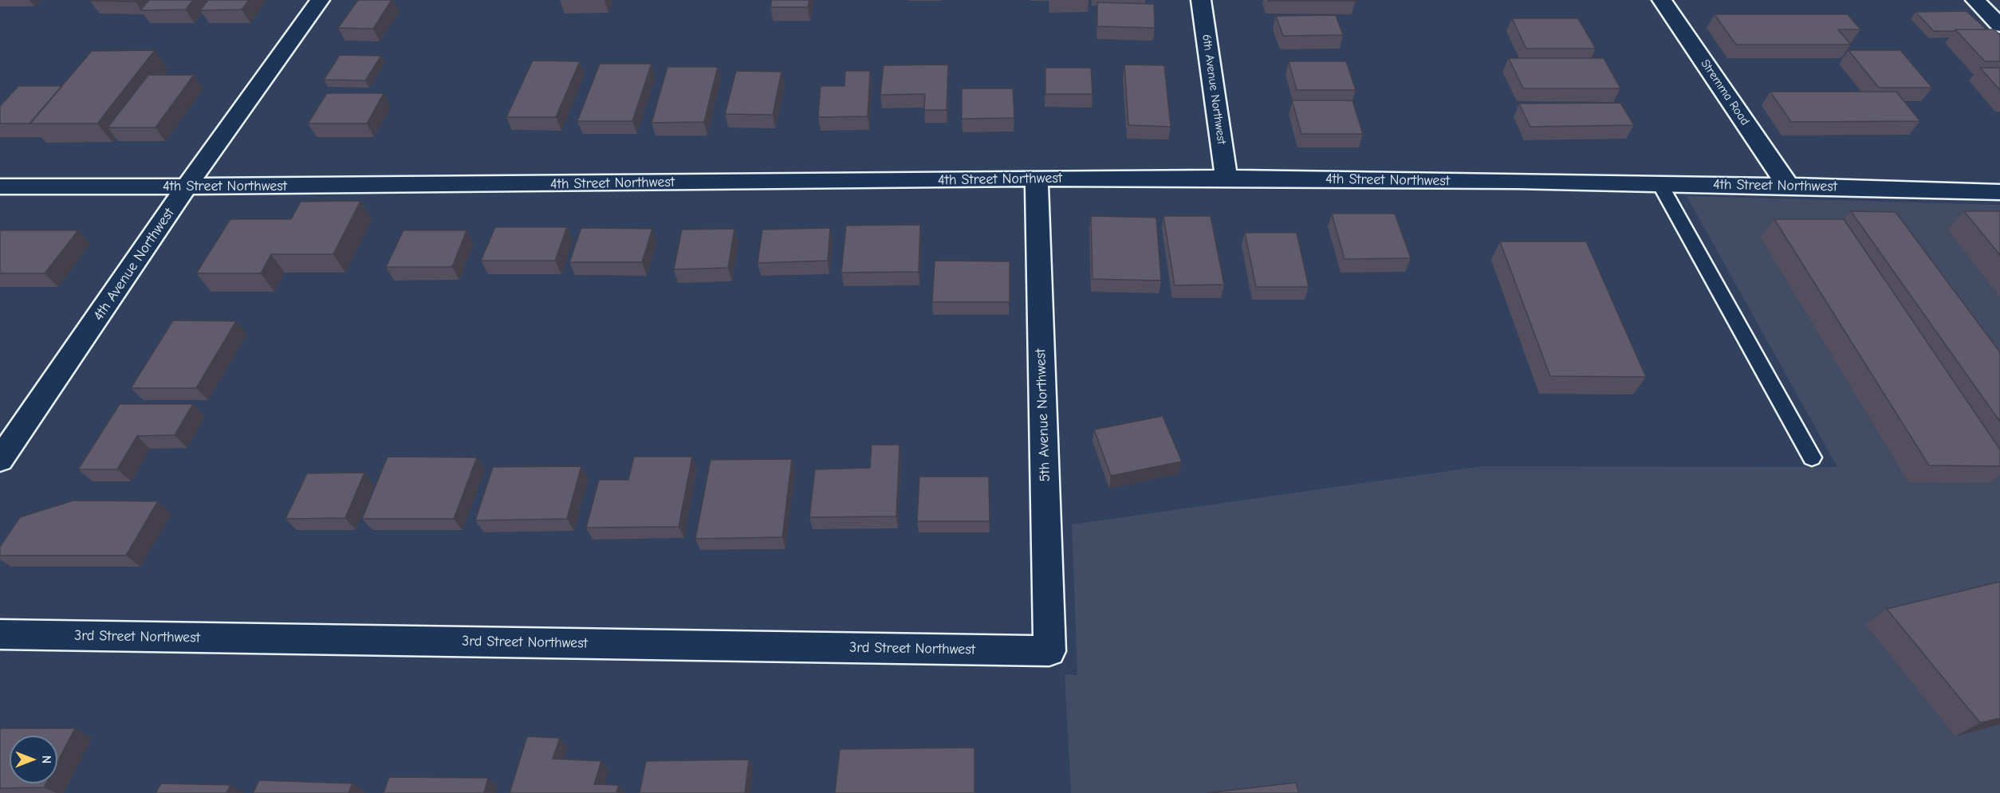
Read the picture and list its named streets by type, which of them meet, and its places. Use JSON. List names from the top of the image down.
{
  "streets": {
    "street": [
      "6th Avenue Northwest",
      "Stremma Road",
      "4th Street Northwest",
      "4th Avenue Northwest",
      "5th Avenue Northwest",
      "3rd Street Northwest"
    ]
  },
  "crossings": [
    ["6th Avenue Northwest", "4th Street Northwest"],
    ["Stremma Road", "4th Street Northwest"],
    ["4th Street Northwest", "4th Avenue Northwest"],
    ["4th Street Northwest", "5th Avenue Northwest"],
    ["5th Avenue Northwest", "3rd Street Northwest"]
  ],
  "north": "right"
}
